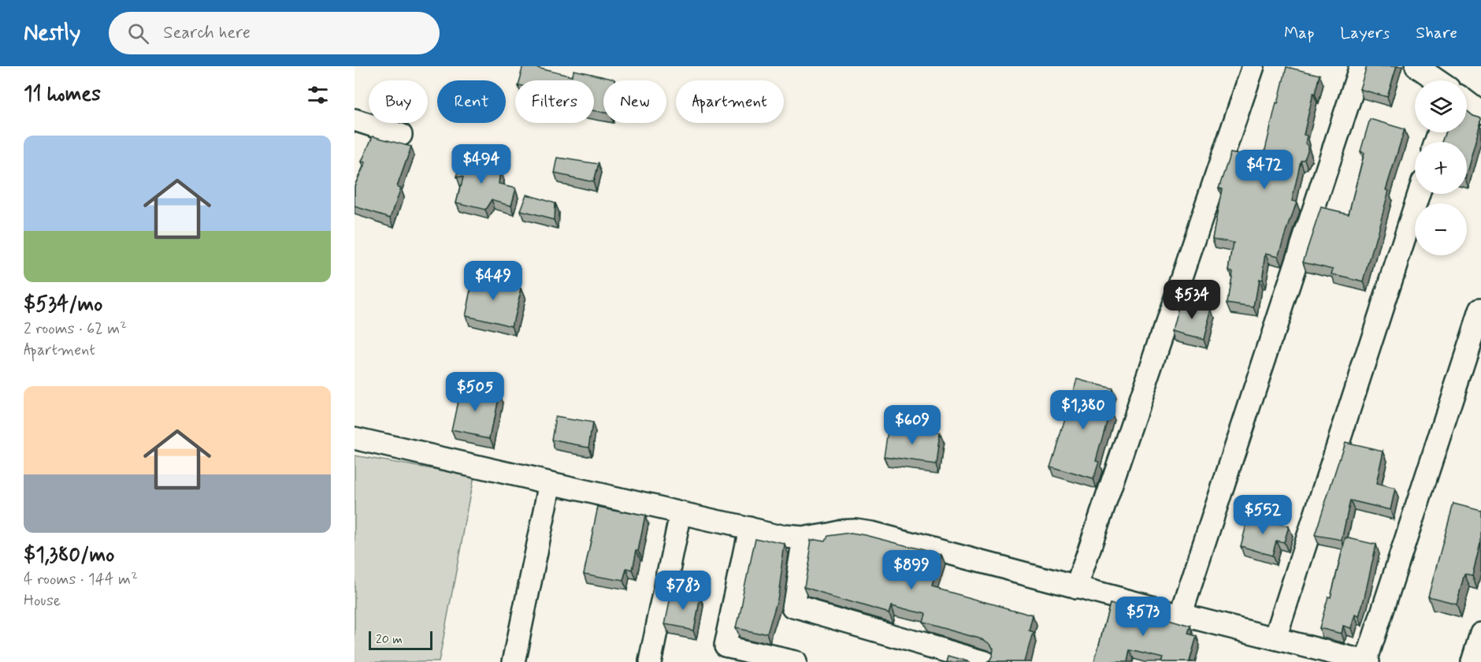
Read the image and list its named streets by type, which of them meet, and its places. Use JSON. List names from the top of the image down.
{
  "scale_bar": "20 m",
  "page": {
    "header": "Nestly",
    "search": "Search here",
    "nav": ["Map", "Layers", "Share"],
    "heading": "11 homes",
    "map_buttons": ["+", "−"],
    "chip": [
      "Buy",
      "Rent",
      "Filters",
      "New",
      "Apartment"
    ],
    "list": [
      {
        "name": "$534/mo",
        "note": "2 rooms · 62 m² · Apartment"
      },
      {
        "name": "$1,380/mo",
        "note": "4 rooms · 144 m² · House"
      }
    ],
    "price": [
      "$494",
      "$472",
      "$449",
      "$534",
      "$505",
      "$1,380",
      "$609",
      "$552",
      "$899",
      "$783",
      "$573"
    ],
    "scale": "20 m"
  }
}
